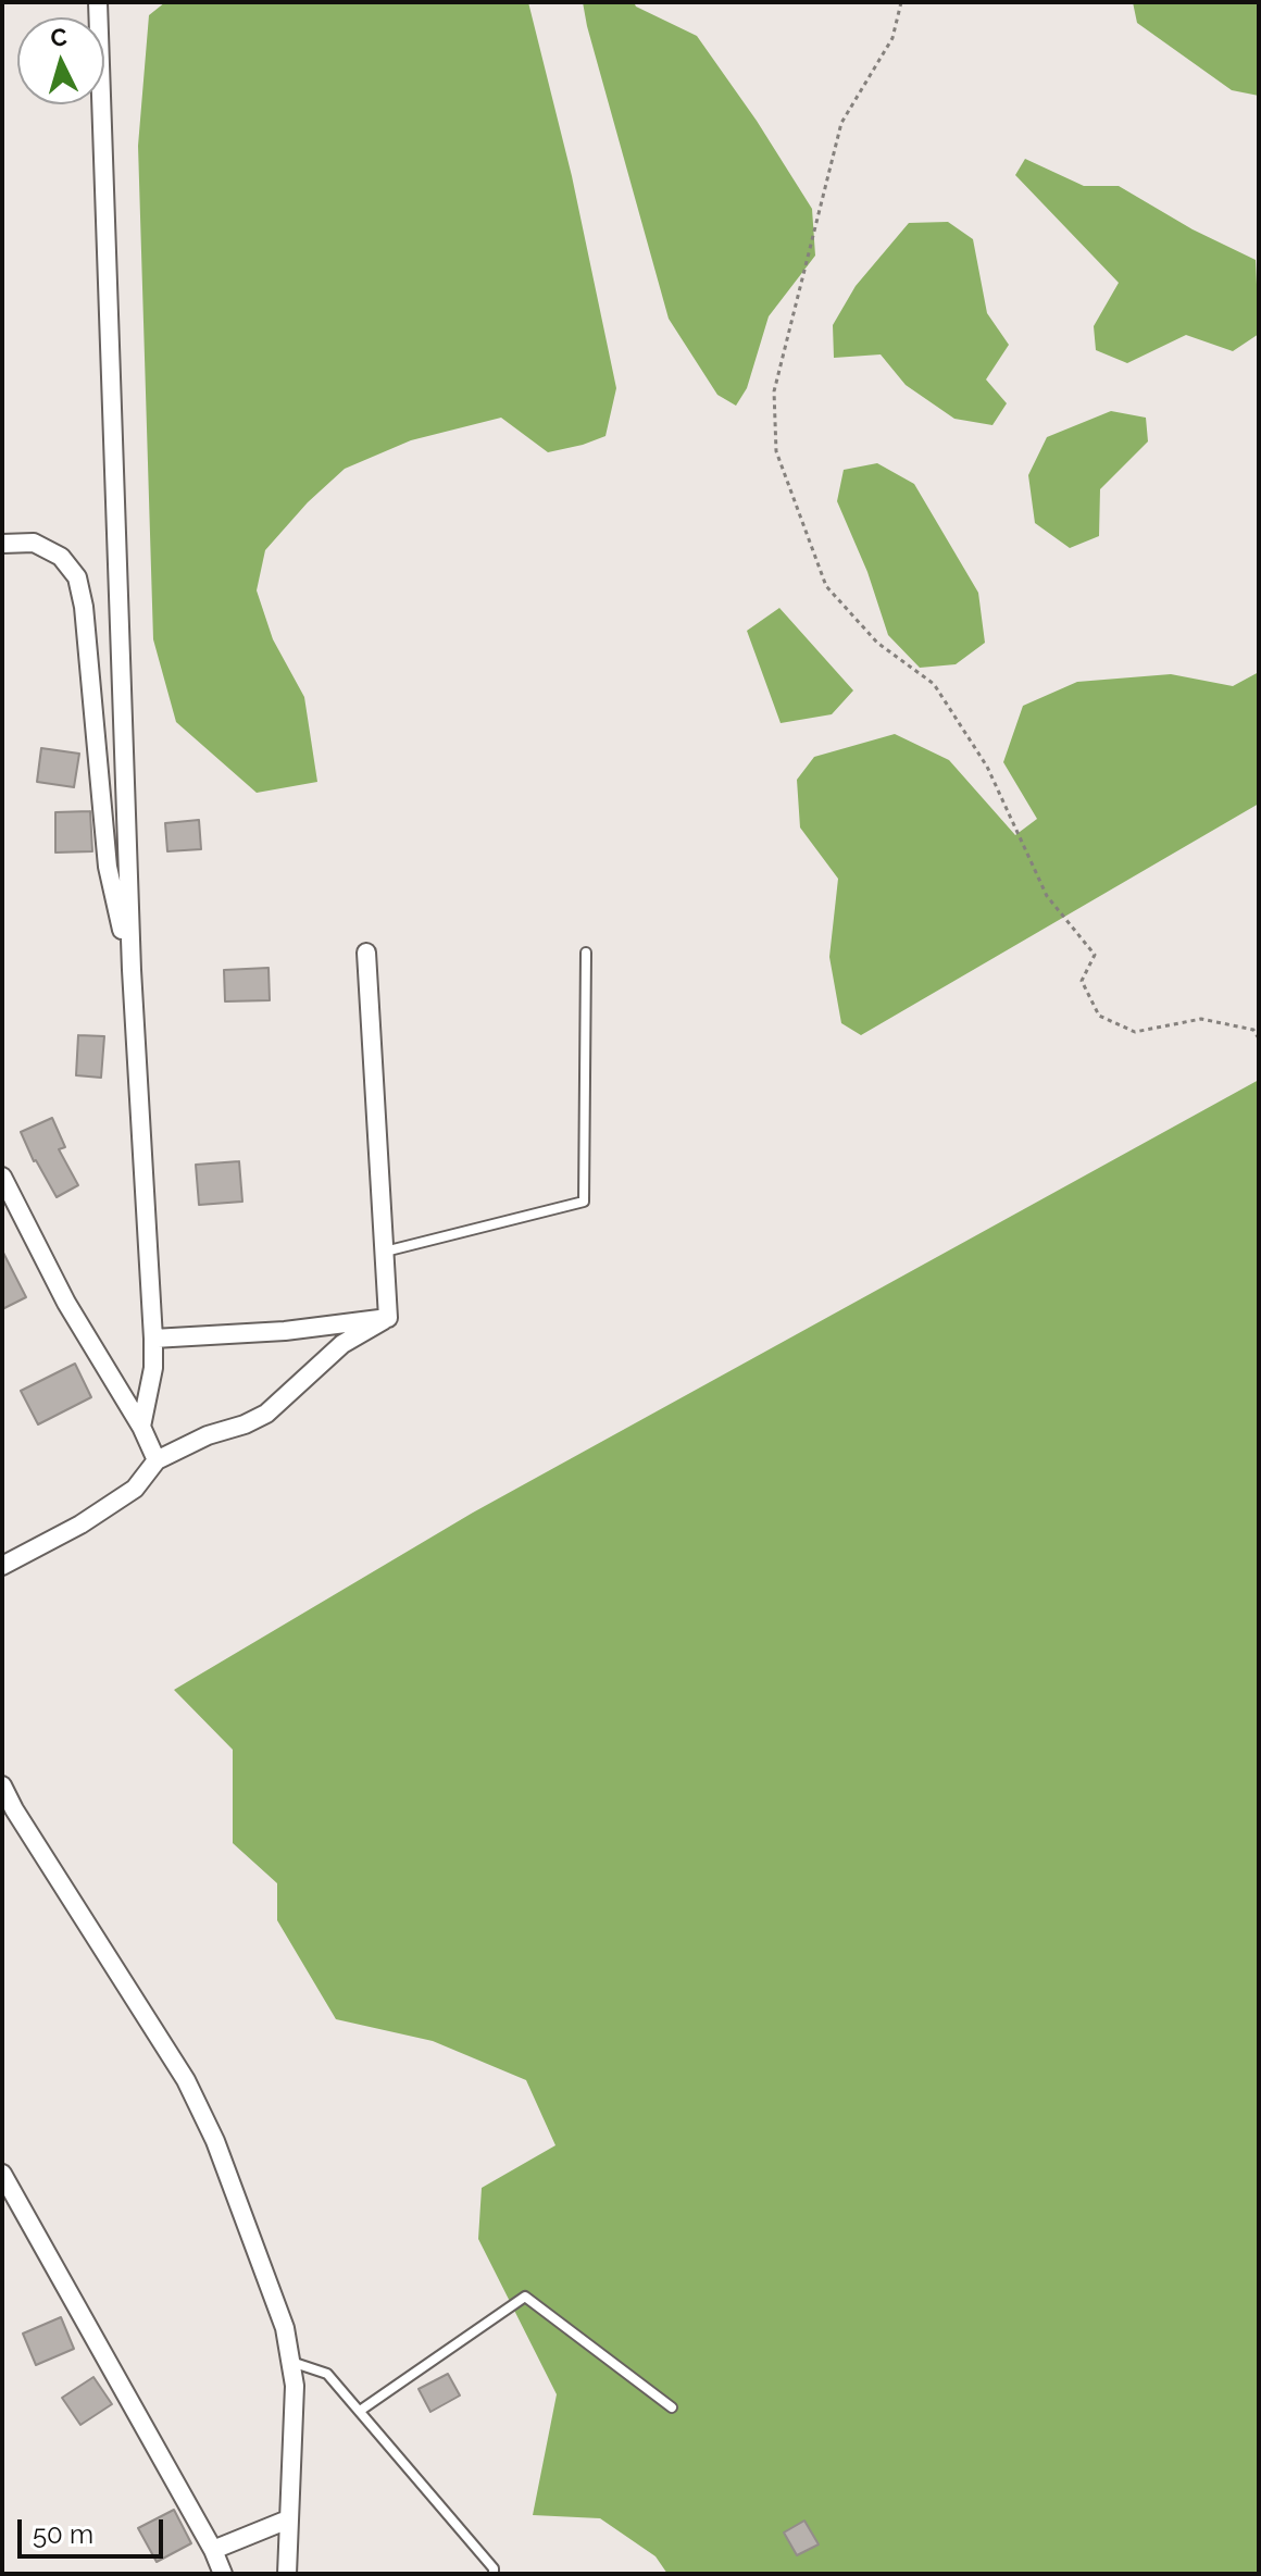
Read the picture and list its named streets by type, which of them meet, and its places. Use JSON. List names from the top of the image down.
{
  "scale_bar": "50 m",
  "north": "top"
}
